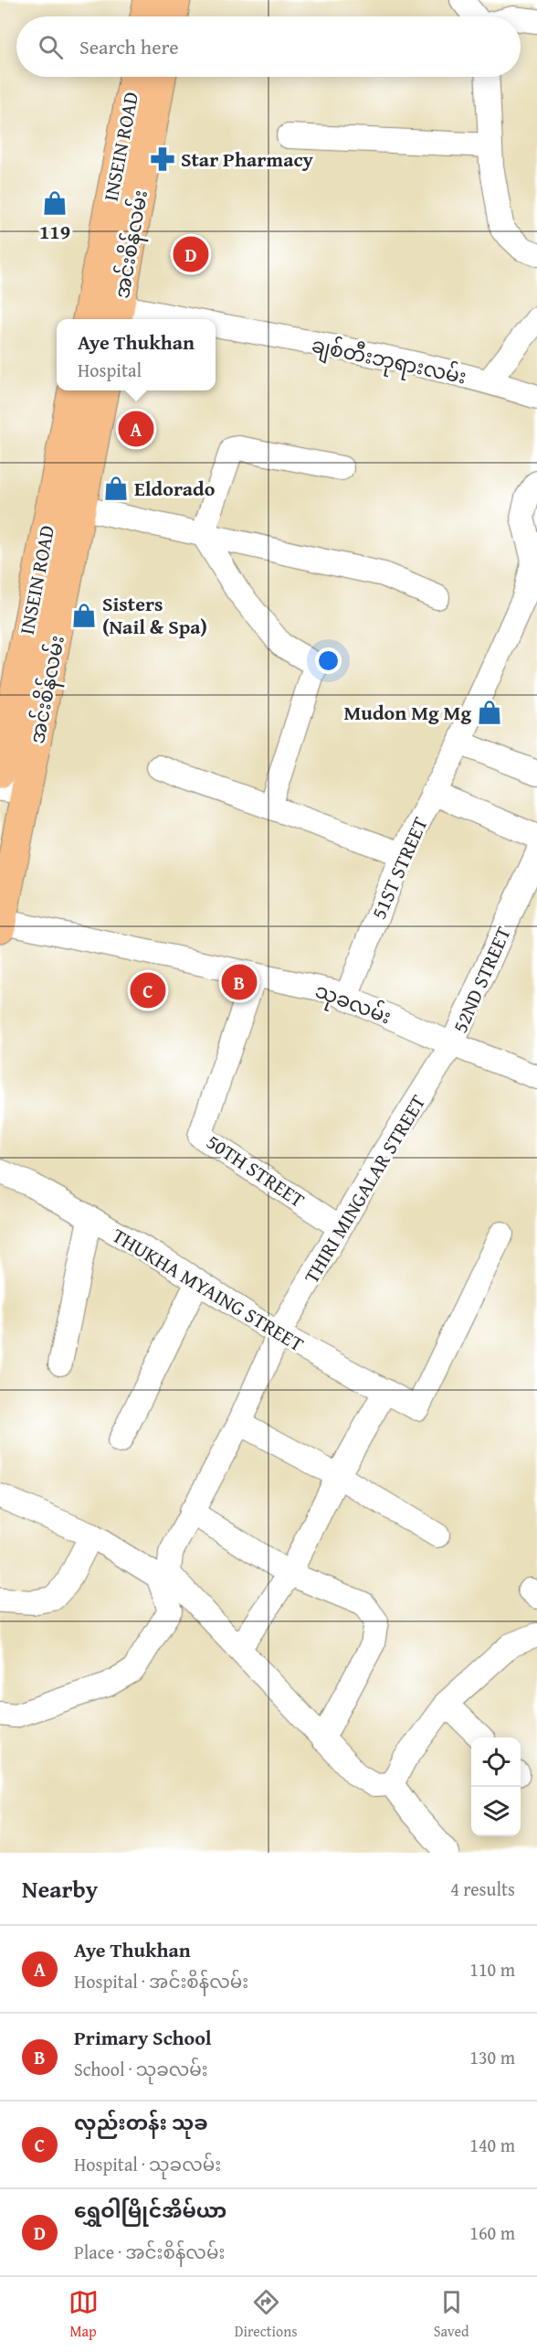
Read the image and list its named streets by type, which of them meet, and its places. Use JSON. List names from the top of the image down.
{
  "streets": {
    "main road": ["INSEIN ROAD", "အင်းစိန်လမ်း"],
    "street": [
      "ချစ်တီးဘုရားလမ်း",
      "51ST STREET",
      "52ND STREET",
      "သုခလမ်း",
      "50TH STREET",
      "THIRI MINGALAR STREET",
      "THUKHA MYAING STREET"
    ]
  },
  "crossings": [
    ["အင်းစိန်လမ်း", "သုခလမ်း"],
    ["51ST STREET", "သုခလမ်း"],
    ["52ND STREET", "သုခလမ်း"],
    ["52ND STREET", "THIRI MINGALAR STREET"],
    ["သုခလမ်း", "50TH STREET"],
    ["သုခလမ်း", "THIRI MINGALAR STREET"],
    ["50TH STREET", "THIRI MINGALAR STREET"],
    ["THIRI MINGALAR STREET", "THUKHA MYAING STREET"]
  ],
  "places": {
    "pharmacy": ["Star Pharmacy"],
    "shop": [
      "119",
      "Eldorado",
      "Sisters (Nail & Spa)",
      "Mudon Mg Mg"
    ]
  },
  "page": {
    "search": "Search here",
    "pins": [
      "D",
      "A",
      "B",
      "C"
    ],
    "popup": ["Aye Thukhan", "Hospital"],
    "heading": ["Nearby", "4 results"],
    "list": [
      {
        "mark": "A",
        "name": "Aye Thukhan",
        "note": "Hospital · အင်းစိန်လမ်း",
        "value": "110 m"
      },
      {
        "mark": "B",
        "name": "Primary School",
        "note": "School · သုခလမ်း",
        "value": "130 m"
      },
      {
        "mark": "C",
        "name": "လှည်းတန်း သုခ",
        "note": "Hospital · သုခလမ်း",
        "value": "140 m"
      },
      {
        "mark": "D",
        "name": "ရွှေဝါမြိုင်အိမ်ယာ",
        "note": "Place · အင်းစိန်လမ်း",
        "value": "160 m"
      }
    ],
    "nav": ["Map", "Directions", "Saved"]
  }
}
